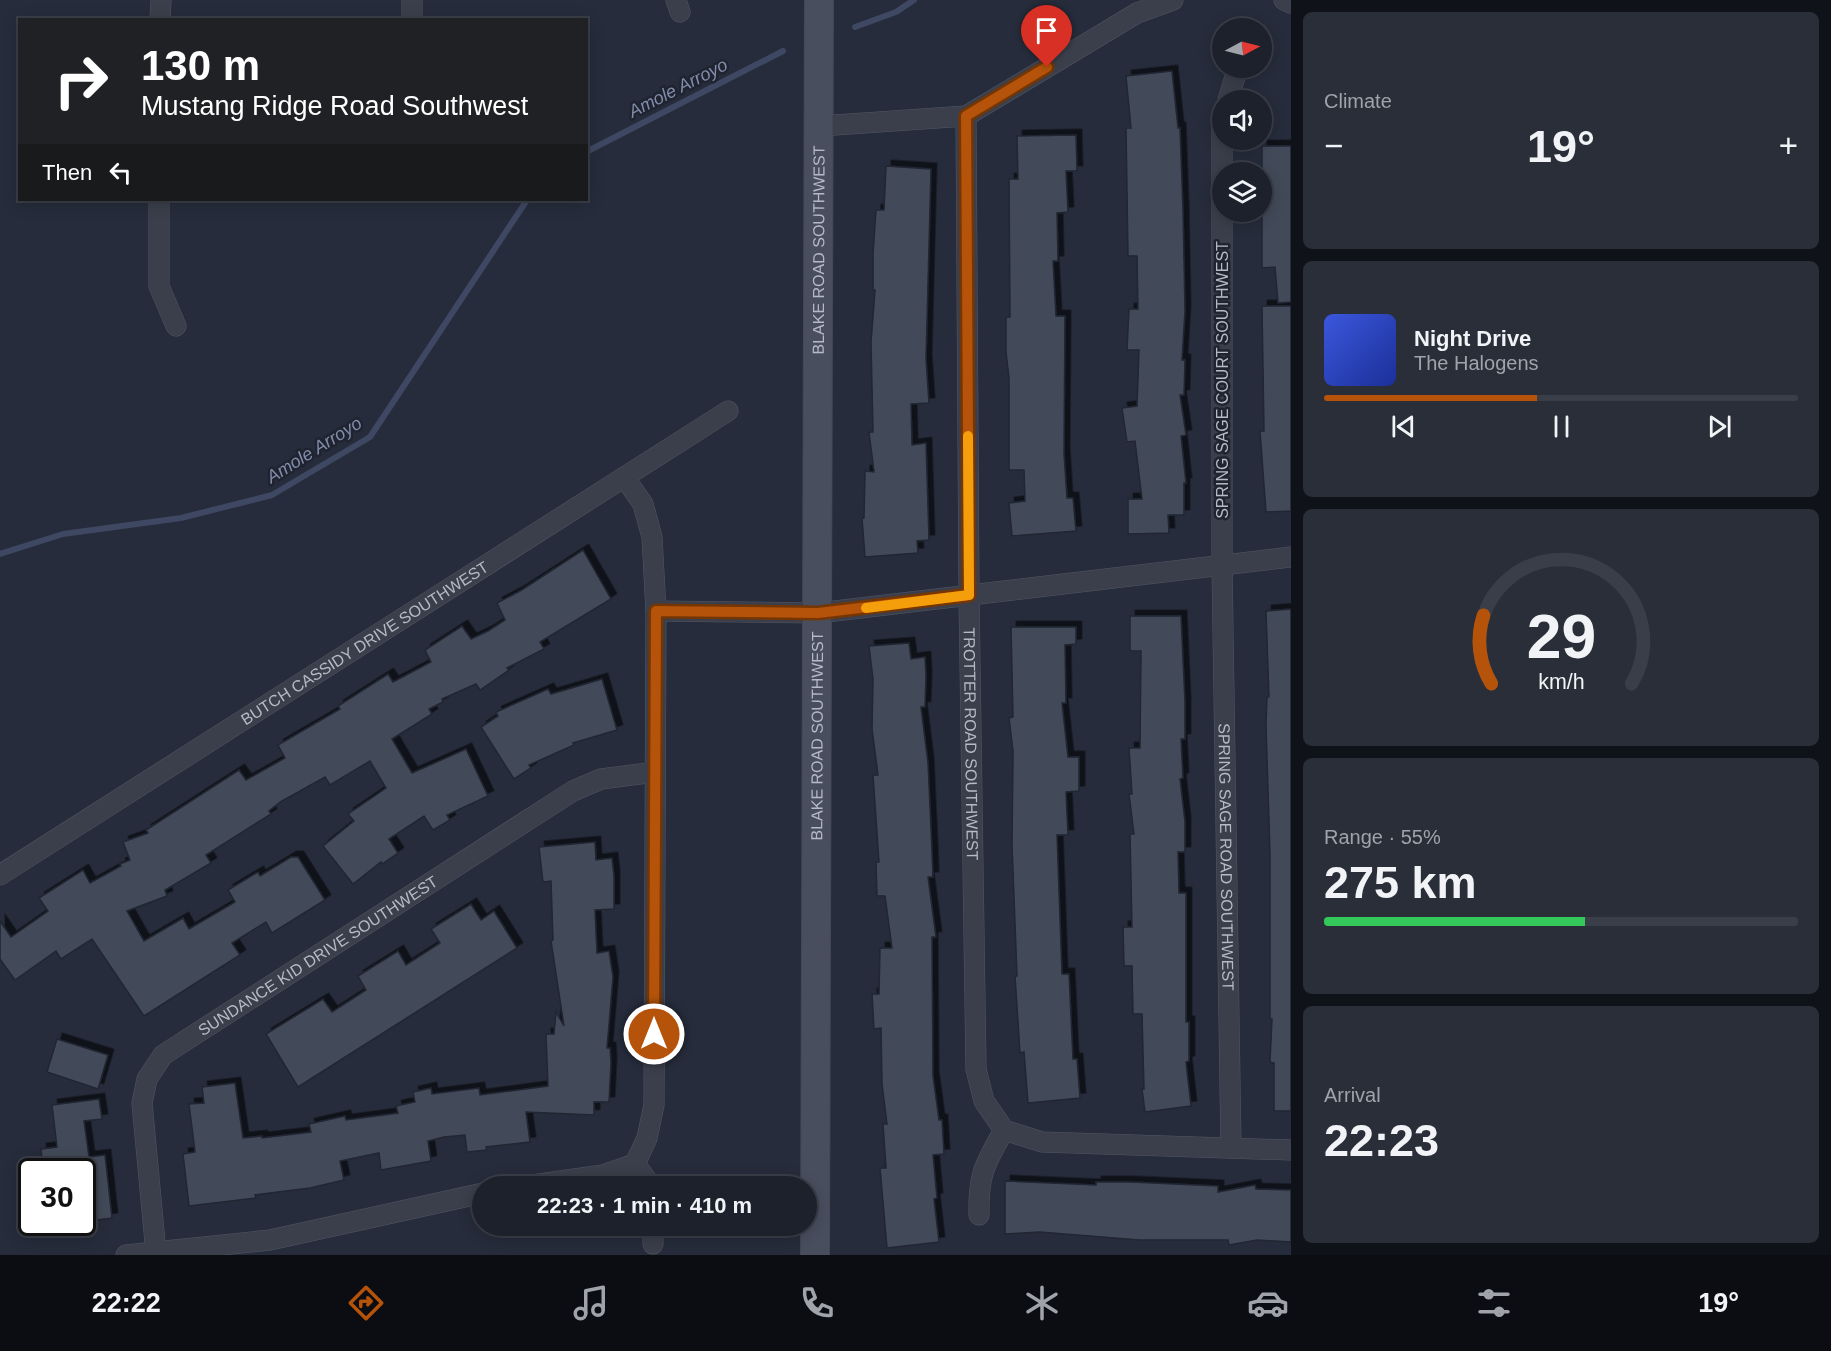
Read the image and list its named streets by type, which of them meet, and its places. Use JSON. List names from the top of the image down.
{
  "streets": {
    "street": [
      "BLAKE ROAD SOUTHWEST",
      "SPRING SAGE COURT SOUTHWEST",
      "BUTCH CASSIDY DRIVE SOUTHWEST",
      "TROTTER ROAD SOUTHWEST",
      "SPRING SAGE ROAD SOUTHWEST",
      "SUNDANCE KID DRIVE SOUTHWEST"
    ]
  },
  "crossings": [
    ["SPRING SAGE COURT SOUTHWEST", "SPRING SAGE ROAD SOUTHWEST"]
  ],
  "water": ["Amole Arroyo"],
  "north": "right",
  "page": {
    "tile": [
      "Climate",
      ["Range · 55%", "275 km"],
      ["Arrival", "22:23"]
    ],
    "turn": ["130 m", "Mustang Ridge Road Southwest"],
    "heat": ["−", "19°", "+"],
    "then": "Then",
    "song": ["Night Drive", "The Halogens"],
    "limit": "30",
    "trip": "22:23 · 1 min · 410 m",
    "tabs": ["22:22", "19°"],
    "gauge": ["29", "km/h"]
  }
}
